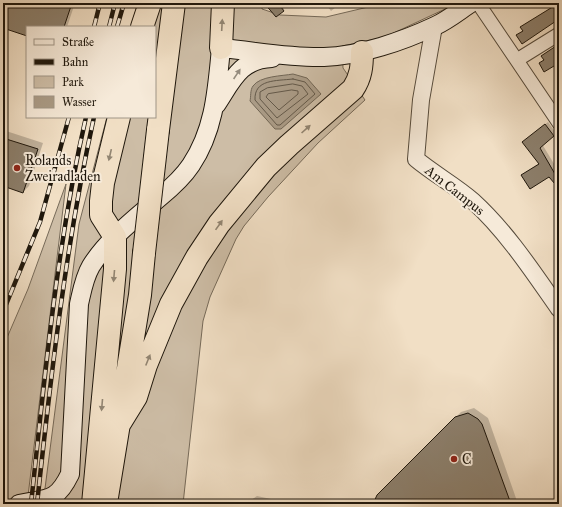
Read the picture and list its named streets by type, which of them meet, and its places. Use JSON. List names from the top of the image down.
{
  "streets": {
    "street": ["Am Campus"]
  },
  "places": ["Rolands Zweiradladen", "C"],
  "legend": [
    "Straße",
    "Bahn",
    "Park",
    "Wasser"
  ]
}
